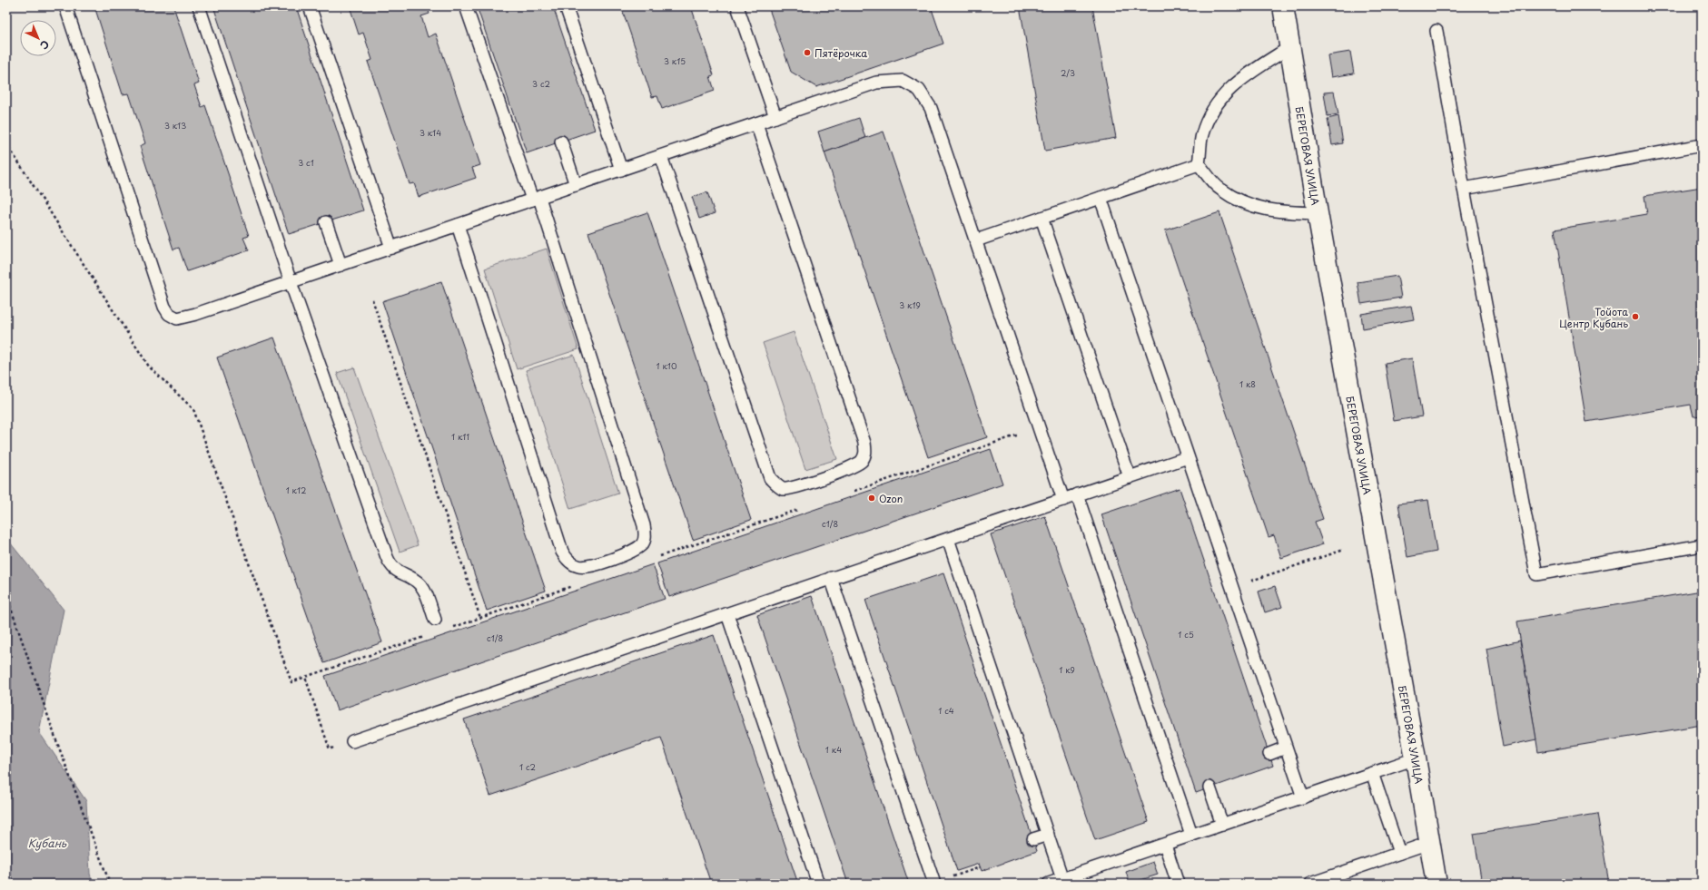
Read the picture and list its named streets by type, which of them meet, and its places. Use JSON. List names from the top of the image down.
{
  "streets": {
    "street": ["БЕРЕГОВАЯ УЛИЦА"]
  },
  "water": ["Кубань"],
  "places": ["Пятёрочка", "Тойота Центр Кубань", "Ozon"],
  "house_numbers": [
    "3 к15",
    "2/3",
    "3 с2",
    "3 к13",
    "3 к14",
    "3 с1",
    "3 к19",
    "1 к10",
    "1 к8",
    "1 к11",
    "1 к12",
    "с1/8",
    "1 с5",
    "с1/8",
    "1 к9",
    "1 с4",
    "1 к4",
    "1 с2"
  ],
  "north": "bottom right"
}
